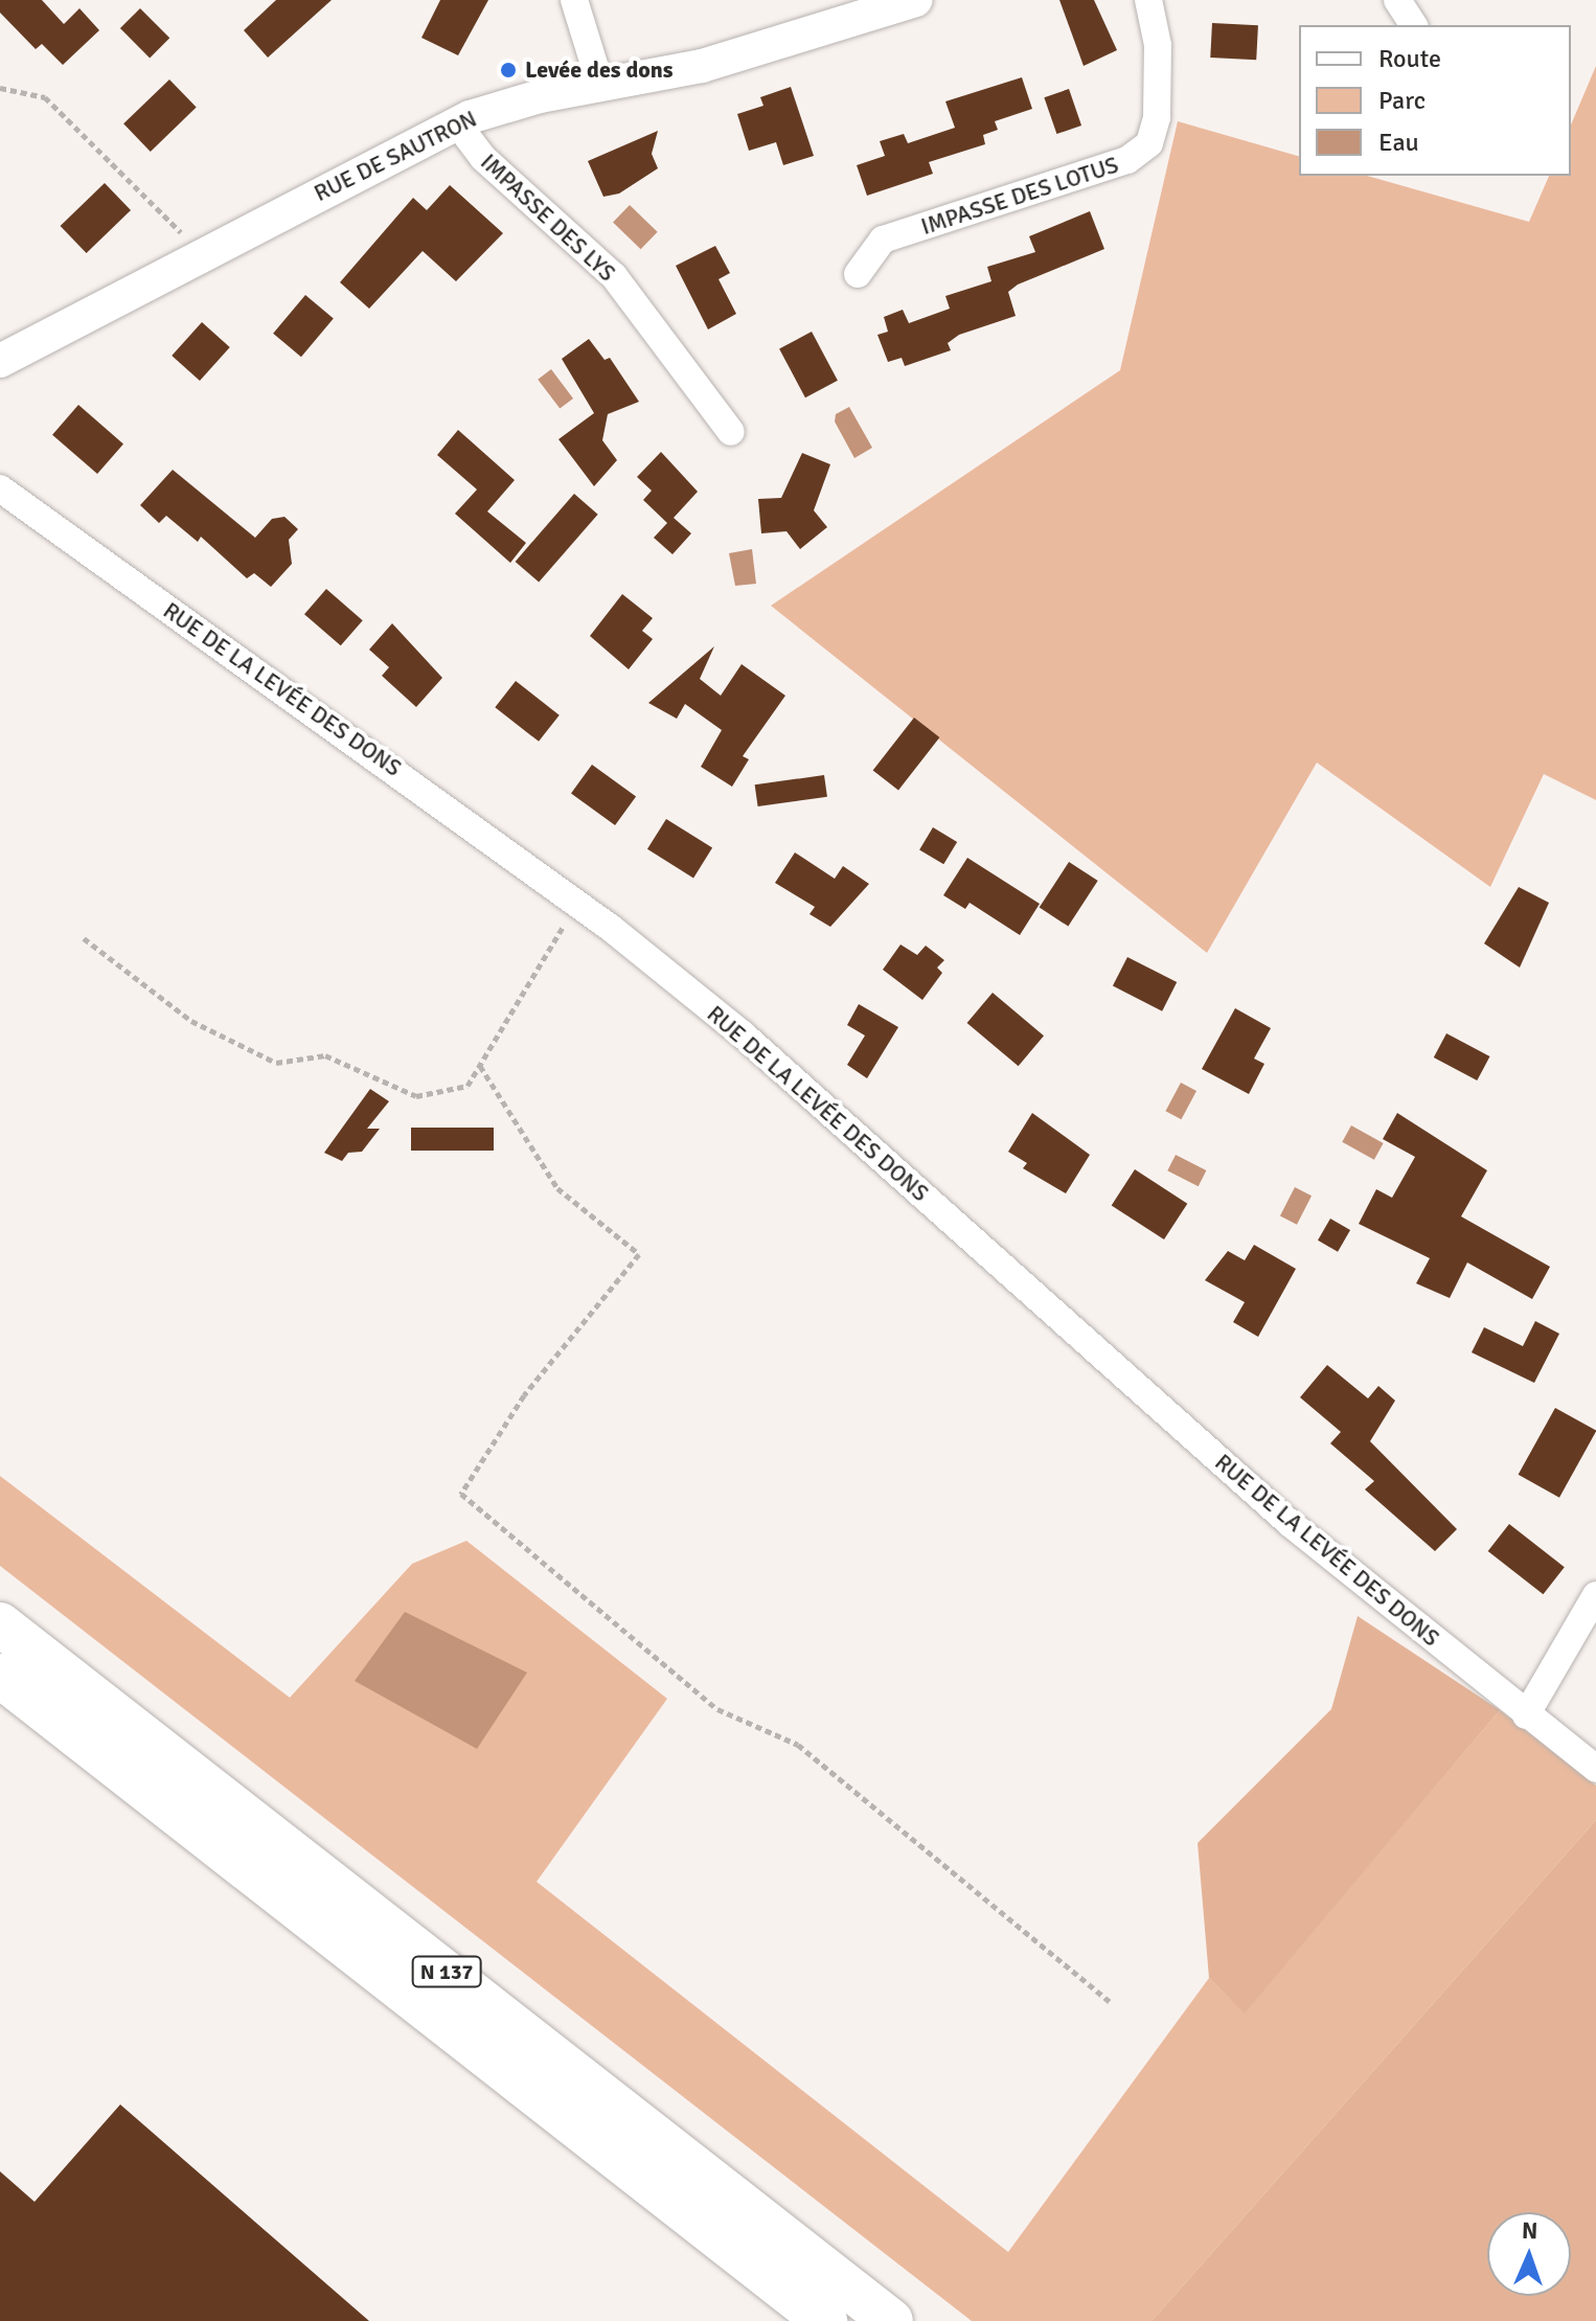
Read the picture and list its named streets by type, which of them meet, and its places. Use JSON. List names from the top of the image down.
{
  "streets": {
    "highway": ["N 137"],
    "street": [
      "RUE DE SAUTRON",
      "IMPASSE DES LOTUS",
      "IMPASSE DES LYS",
      "RUE DE LA LEVÉE DES DONS"
    ]
  },
  "crossings": [
    ["RUE DE SAUTRON", "IMPASSE DES LYS"]
  ],
  "places": ["Levée des dons"],
  "legend": ["Route", "Parc", "Eau"],
  "north": "top"
}
